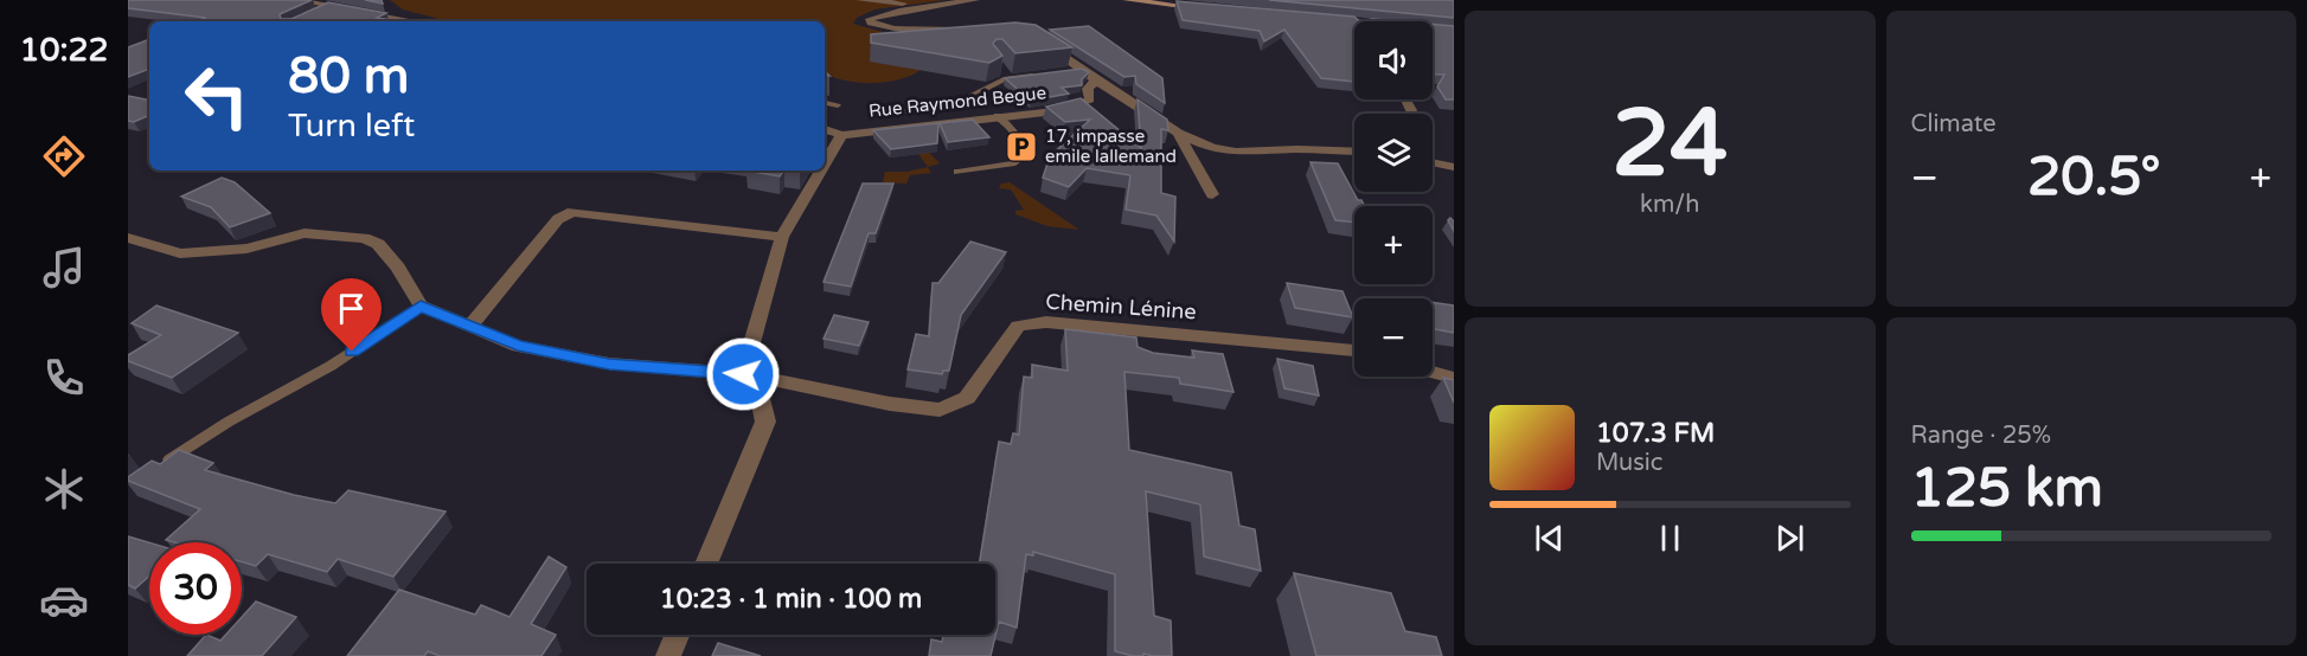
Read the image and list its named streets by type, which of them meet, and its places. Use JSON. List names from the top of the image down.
{
  "streets": {
    "street": ["Rue Raymond Begue", "Chemin Lénine"]
  },
  "crossings": [
    ["Rue Raymond Begue", "Chemin Lénine"]
  ],
  "places": {
    "parking": ["17, impasse emile lallemand"]
  },
  "page": {
    "tabs": "10:22",
    "tile": [
      ["24", "km/h"],
      "Climate",
      ["Range · 25%", "125 km"]
    ],
    "map_buttons": ["+", "−"],
    "turn": ["80 m", "Turn left"],
    "heat": ["−", "20.5°", "+"],
    "song": ["107.3 FM", "Music"],
    "limit": "30",
    "trip": "10:23 · 1 min · 100 m"
  }
}
